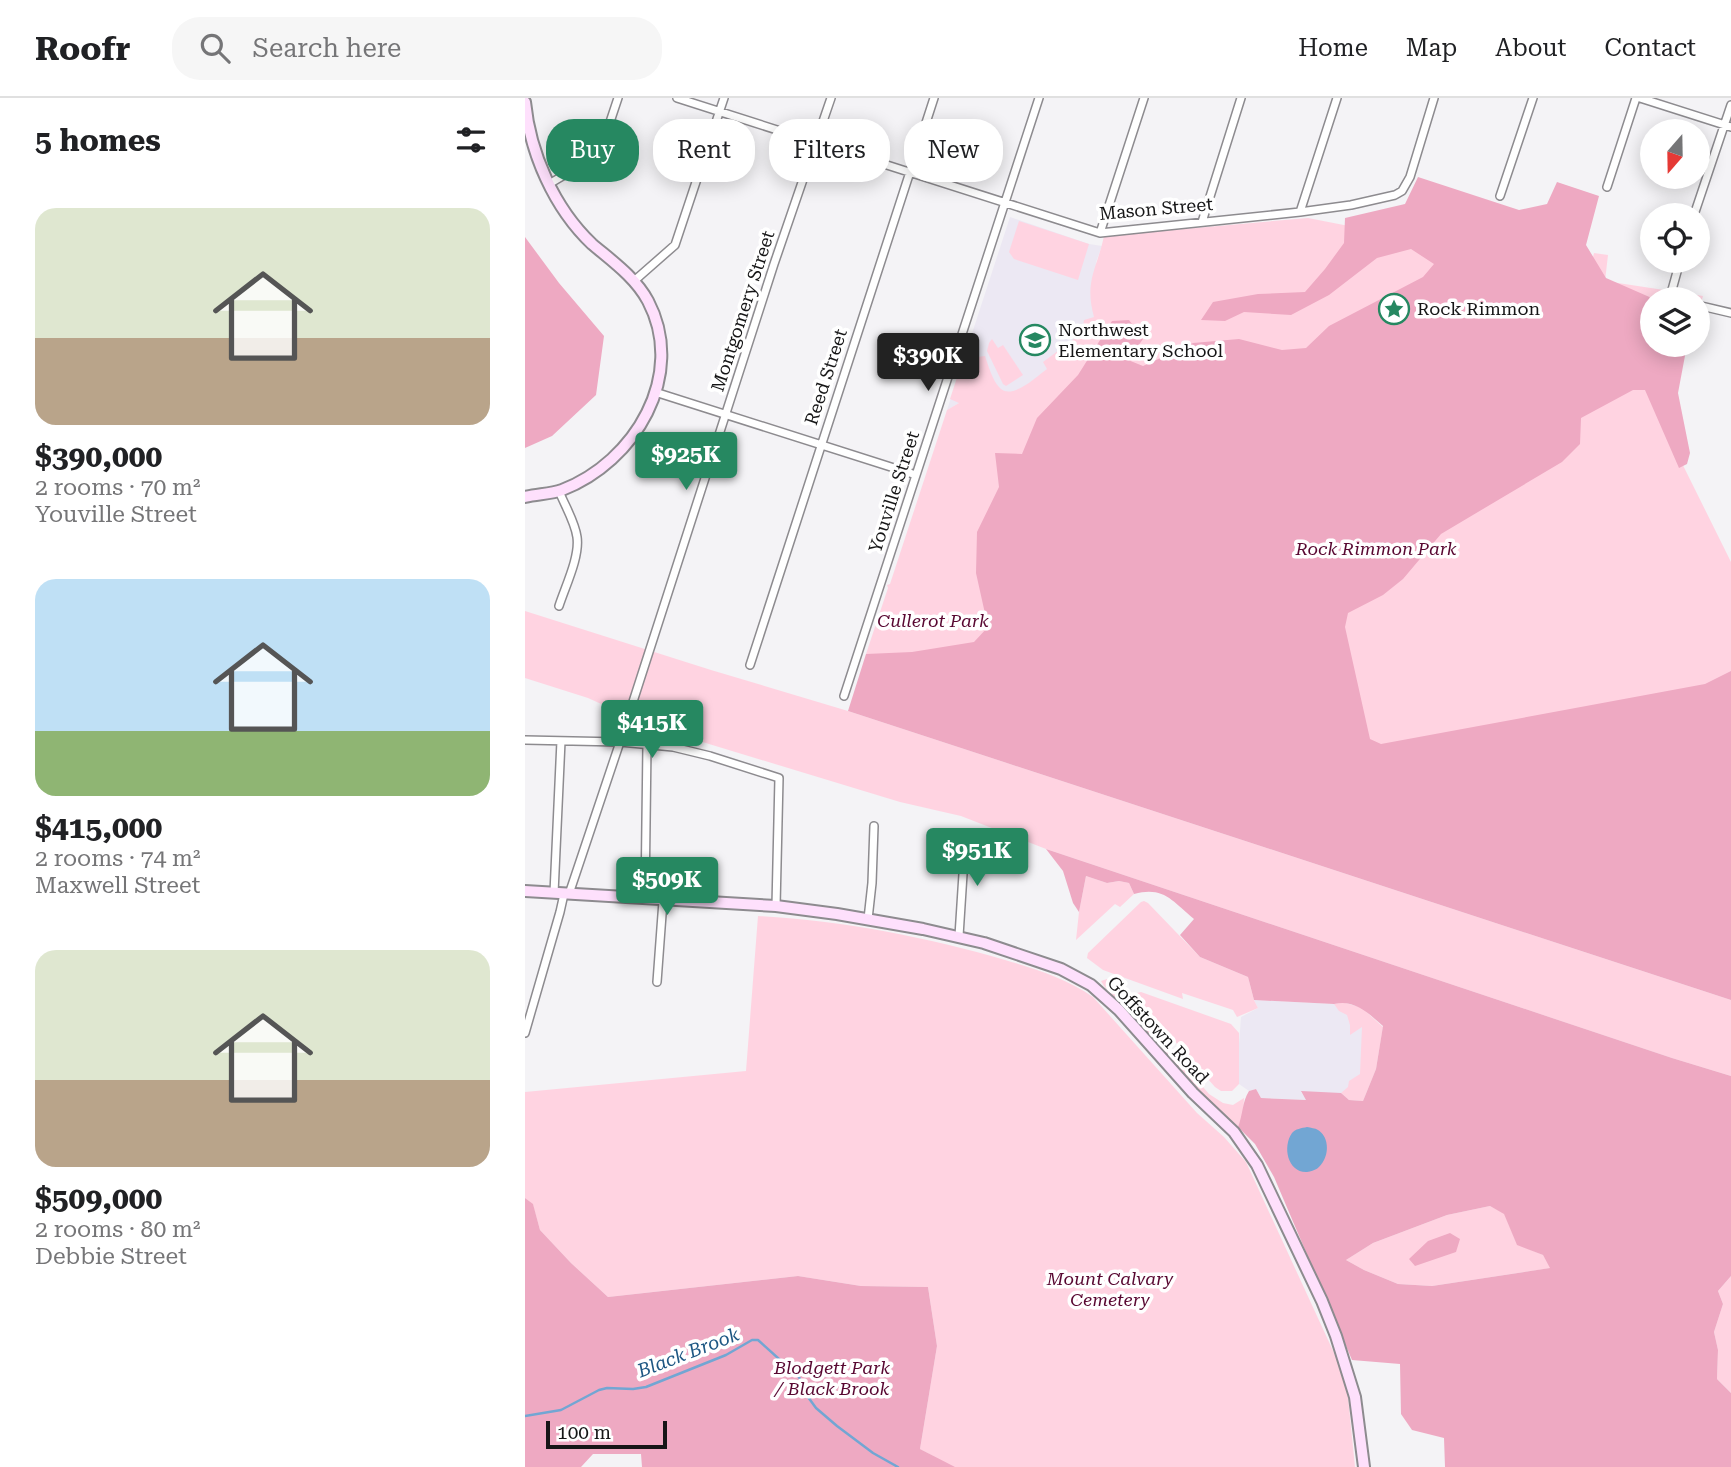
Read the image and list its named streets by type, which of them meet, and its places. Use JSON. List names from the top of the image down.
{
  "streets": {
    "main road": ["Goffstown Road"],
    "street": [
      "Mason Street",
      "Montgomery Street",
      "Reed Street",
      "Youville Street"
    ]
  },
  "crossings": [
    ["Mason Street", "Youville Street"],
    ["Montgomery Street", "Goffstown Road"]
  ],
  "water": ["Black Brook"],
  "parks": [
    "Rock Rimmon Park",
    "Cullerot Park",
    "Mount Calvary Cemetery",
    "Blodgett Park / Black Brook"
  ],
  "places": {
    "place": ["Rock Rimmon"],
    "school or university": ["Northwest Elementary School"]
  },
  "scale_bar": "100 m",
  "north": "bottom",
  "page": {
    "header": "Roofr",
    "search": "Search here",
    "nav": [
      "Home",
      "Map",
      "About",
      "Contact"
    ],
    "heading": "5 homes",
    "chip": [
      "Buy",
      "Rent",
      "Filters",
      "New"
    ],
    "list": [
      {
        "name": "$390,000",
        "note": "2 rooms · 70 m² · Youville Street"
      },
      {
        "name": "$415,000",
        "note": "2 rooms · 74 m² · Maxwell Street"
      },
      {
        "name": "$509,000",
        "note": "2 rooms · 80 m² · Debbie Street"
      }
    ],
    "price": [
      "$390K",
      "$925K",
      "$415K",
      "$951K",
      "$509K"
    ],
    "scale": "100 m"
  }
}
